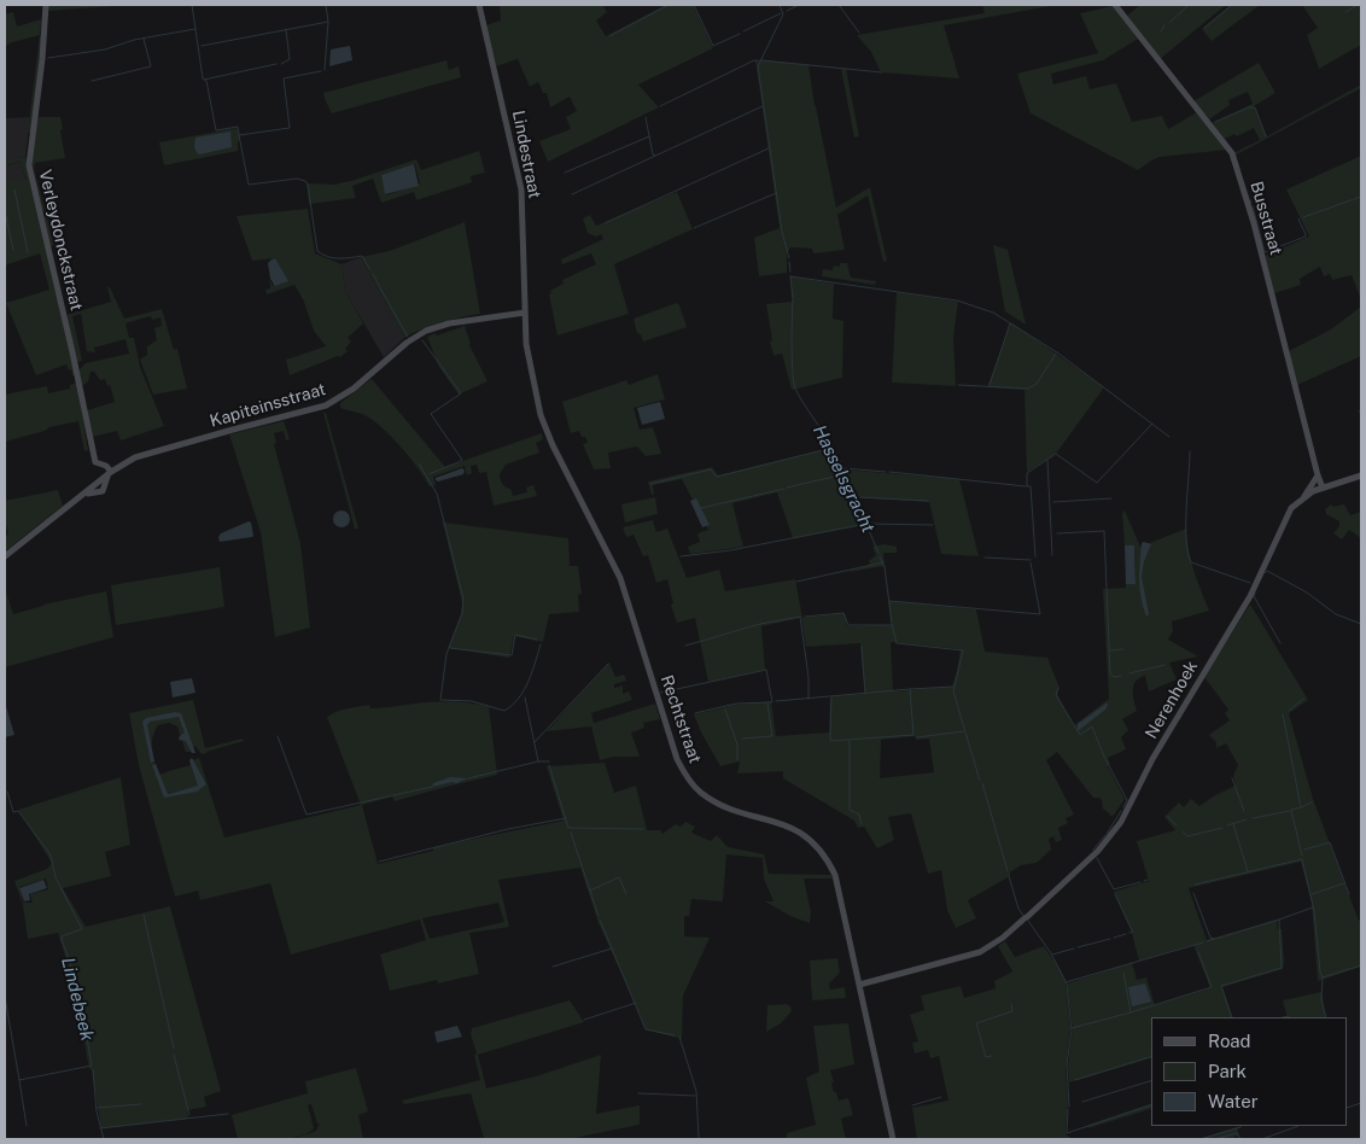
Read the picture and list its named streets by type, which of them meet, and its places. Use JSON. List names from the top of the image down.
{
  "streets": {
    "street": [
      "Lindestraat",
      "Busstraat",
      "Verleydonckstraat",
      "Kapiteinsstraat",
      "Nerenhoek",
      "Rechtstraat"
    ]
  },
  "crossings": [
    ["Lindestraat", "Kapiteinsstraat"],
    ["Lindestraat", "Rechtstraat"],
    ["Busstraat", "Nerenhoek"],
    ["Verleydonckstraat", "Kapiteinsstraat"],
    ["Kapiteinsstraat", "Rechtstraat"],
    ["Nerenhoek", "Rechtstraat"]
  ],
  "water": ["Hasselsgracht", "Lindebeek"],
  "legend": ["Road", "Park", "Water"]
}
